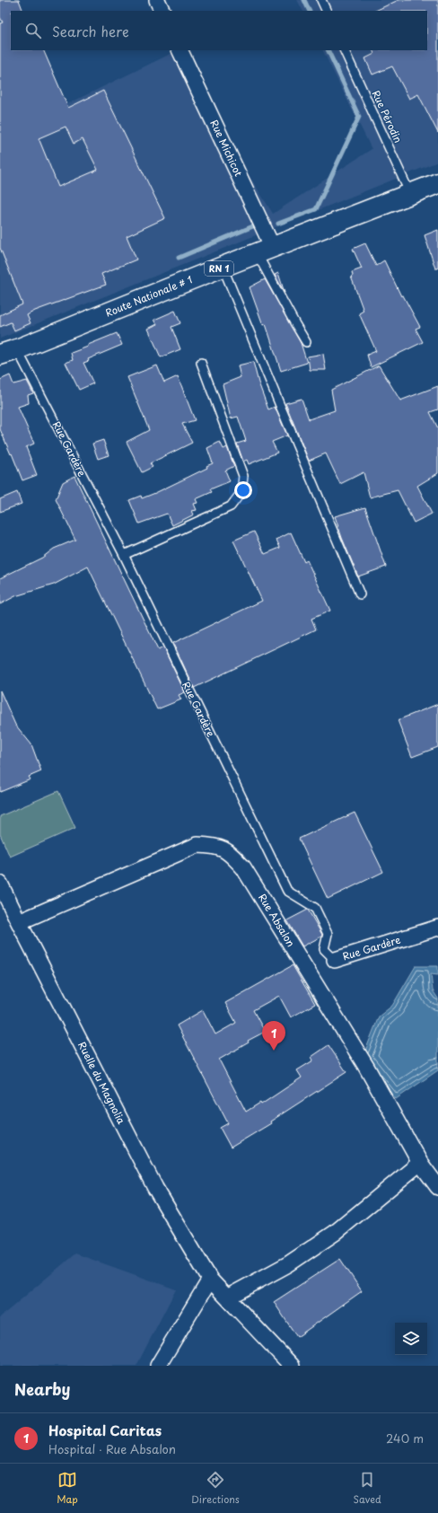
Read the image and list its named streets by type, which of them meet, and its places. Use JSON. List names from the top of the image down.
{
  "streets": {
    "main road": ["RN 1", "Route Nationale # 1"],
    "street": [
      "Rue Michicot",
      "Rue Gardère",
      "Rue Absalon",
      "Ruelle du Magnolia"
    ],
    "lane": ["Rue Pérodin"]
  },
  "crossings": [
    ["Rue Pérodin", "Route Nationale # 1"],
    ["Rue Michicot", "Route Nationale # 1"],
    ["Route Nationale # 1", "Rue Gardère"],
    ["Rue Absalon", "Ruelle du Magnolia"]
  ],
  "page": {
    "search": "Search here",
    "pins": "1",
    "heading": "Nearby",
    "list": [
      {
        "mark": "1",
        "name": "Hospital Caritas",
        "note": "Hospital · Rue Absalon",
        "value": "240 m"
      }
    ],
    "nav": ["Map", "Directions", "Saved"]
  }
}
